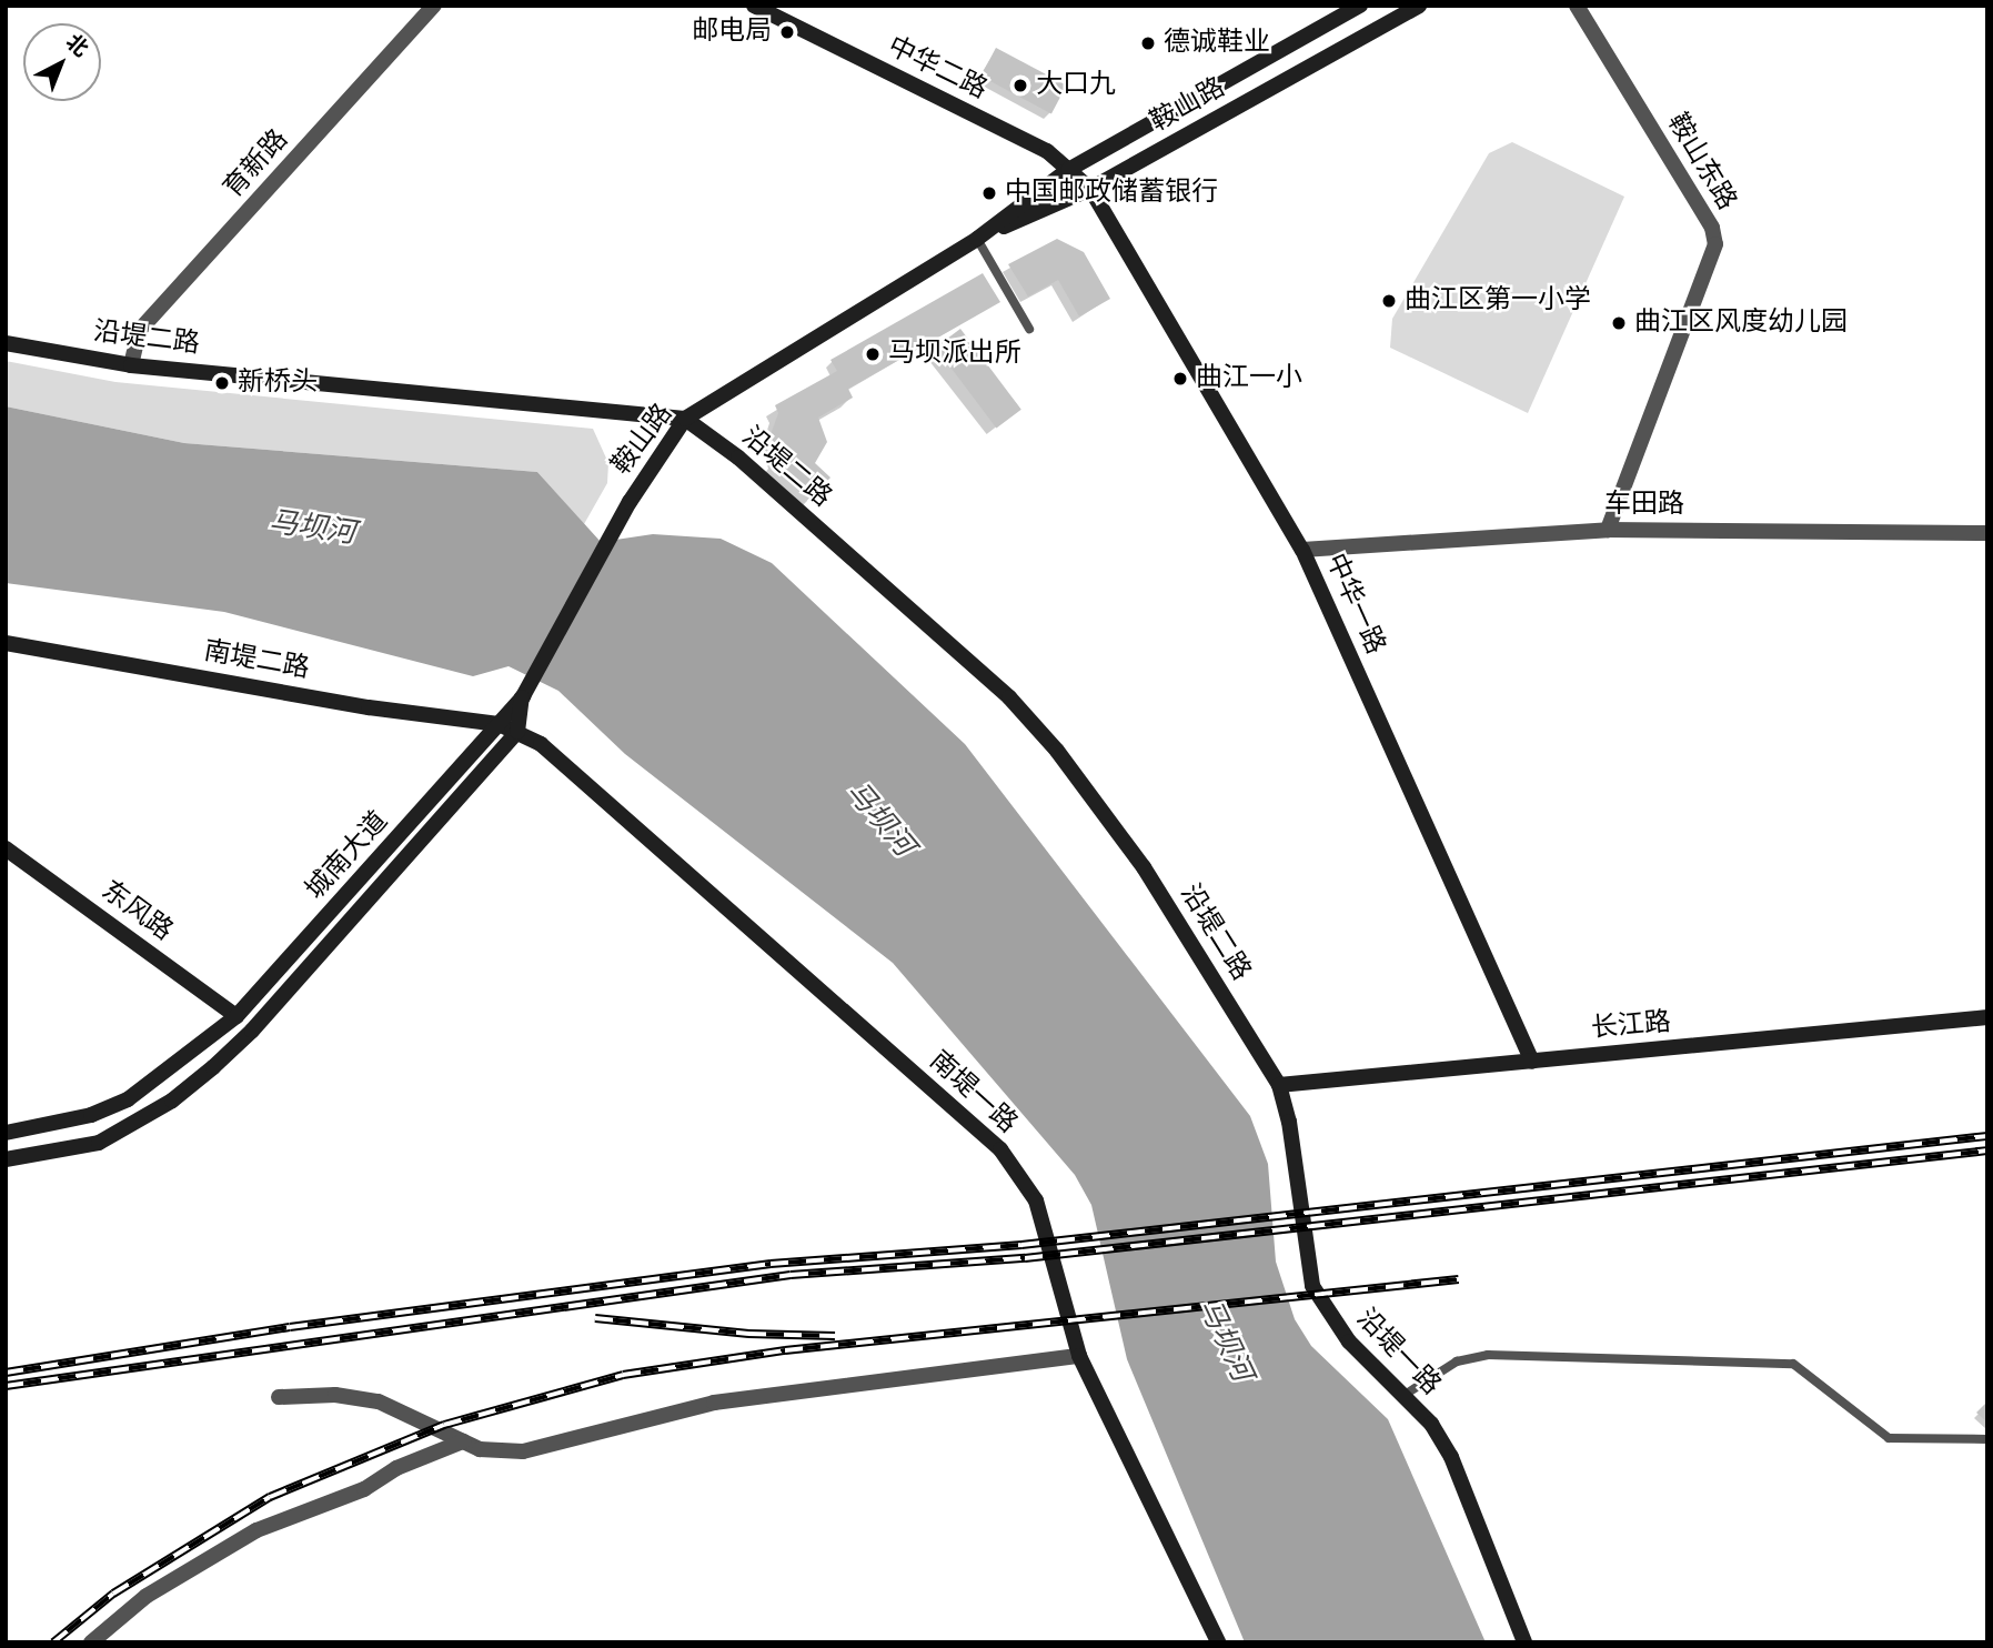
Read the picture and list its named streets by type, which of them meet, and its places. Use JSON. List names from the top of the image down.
{
  "streets": {
    "main road": [
      "中华二路",
      "鞍山路",
      "沿堤二路",
      "中华一路",
      "南堤二路",
      "城南大道",
      "东风路",
      "长江路",
      "南堤一路",
      "沿堤一路"
    ],
    "street": ["鞍山东路", "育新路", "车田路"]
  },
  "crossings": [
    ["中华二路", "鞍山路"],
    ["中华二路", "中华一路"],
    ["鞍山路", "沿堤二路"],
    ["鞍山路", "中华一路"],
    ["鞍山路", "城南大道"],
    ["鞍山东路", "车田路"],
    ["育新路", "沿堤二路"],
    ["沿堤二路", "长江路"],
    ["沿堤二路", "沿堤一路"],
    ["车田路", "中华一路"],
    ["中华一路", "长江路"],
    ["南堤二路", "城南大道"],
    ["南堤二路", "南堤一路"],
    ["城南大道", "东风路"],
    ["城南大道", "南堤一路"],
    ["长江路", "沿堤一路"]
  ],
  "water": ["马坝河"],
  "places": [
    "邮电局",
    "德诚鞋业",
    "大口九",
    "中国邮政储蓄银行",
    "曲江区第一小学",
    "曲江区风度幼儿园",
    "马坝派出所",
    "曲江一小",
    "新桥头"
  ],
  "north": "top right"
}
